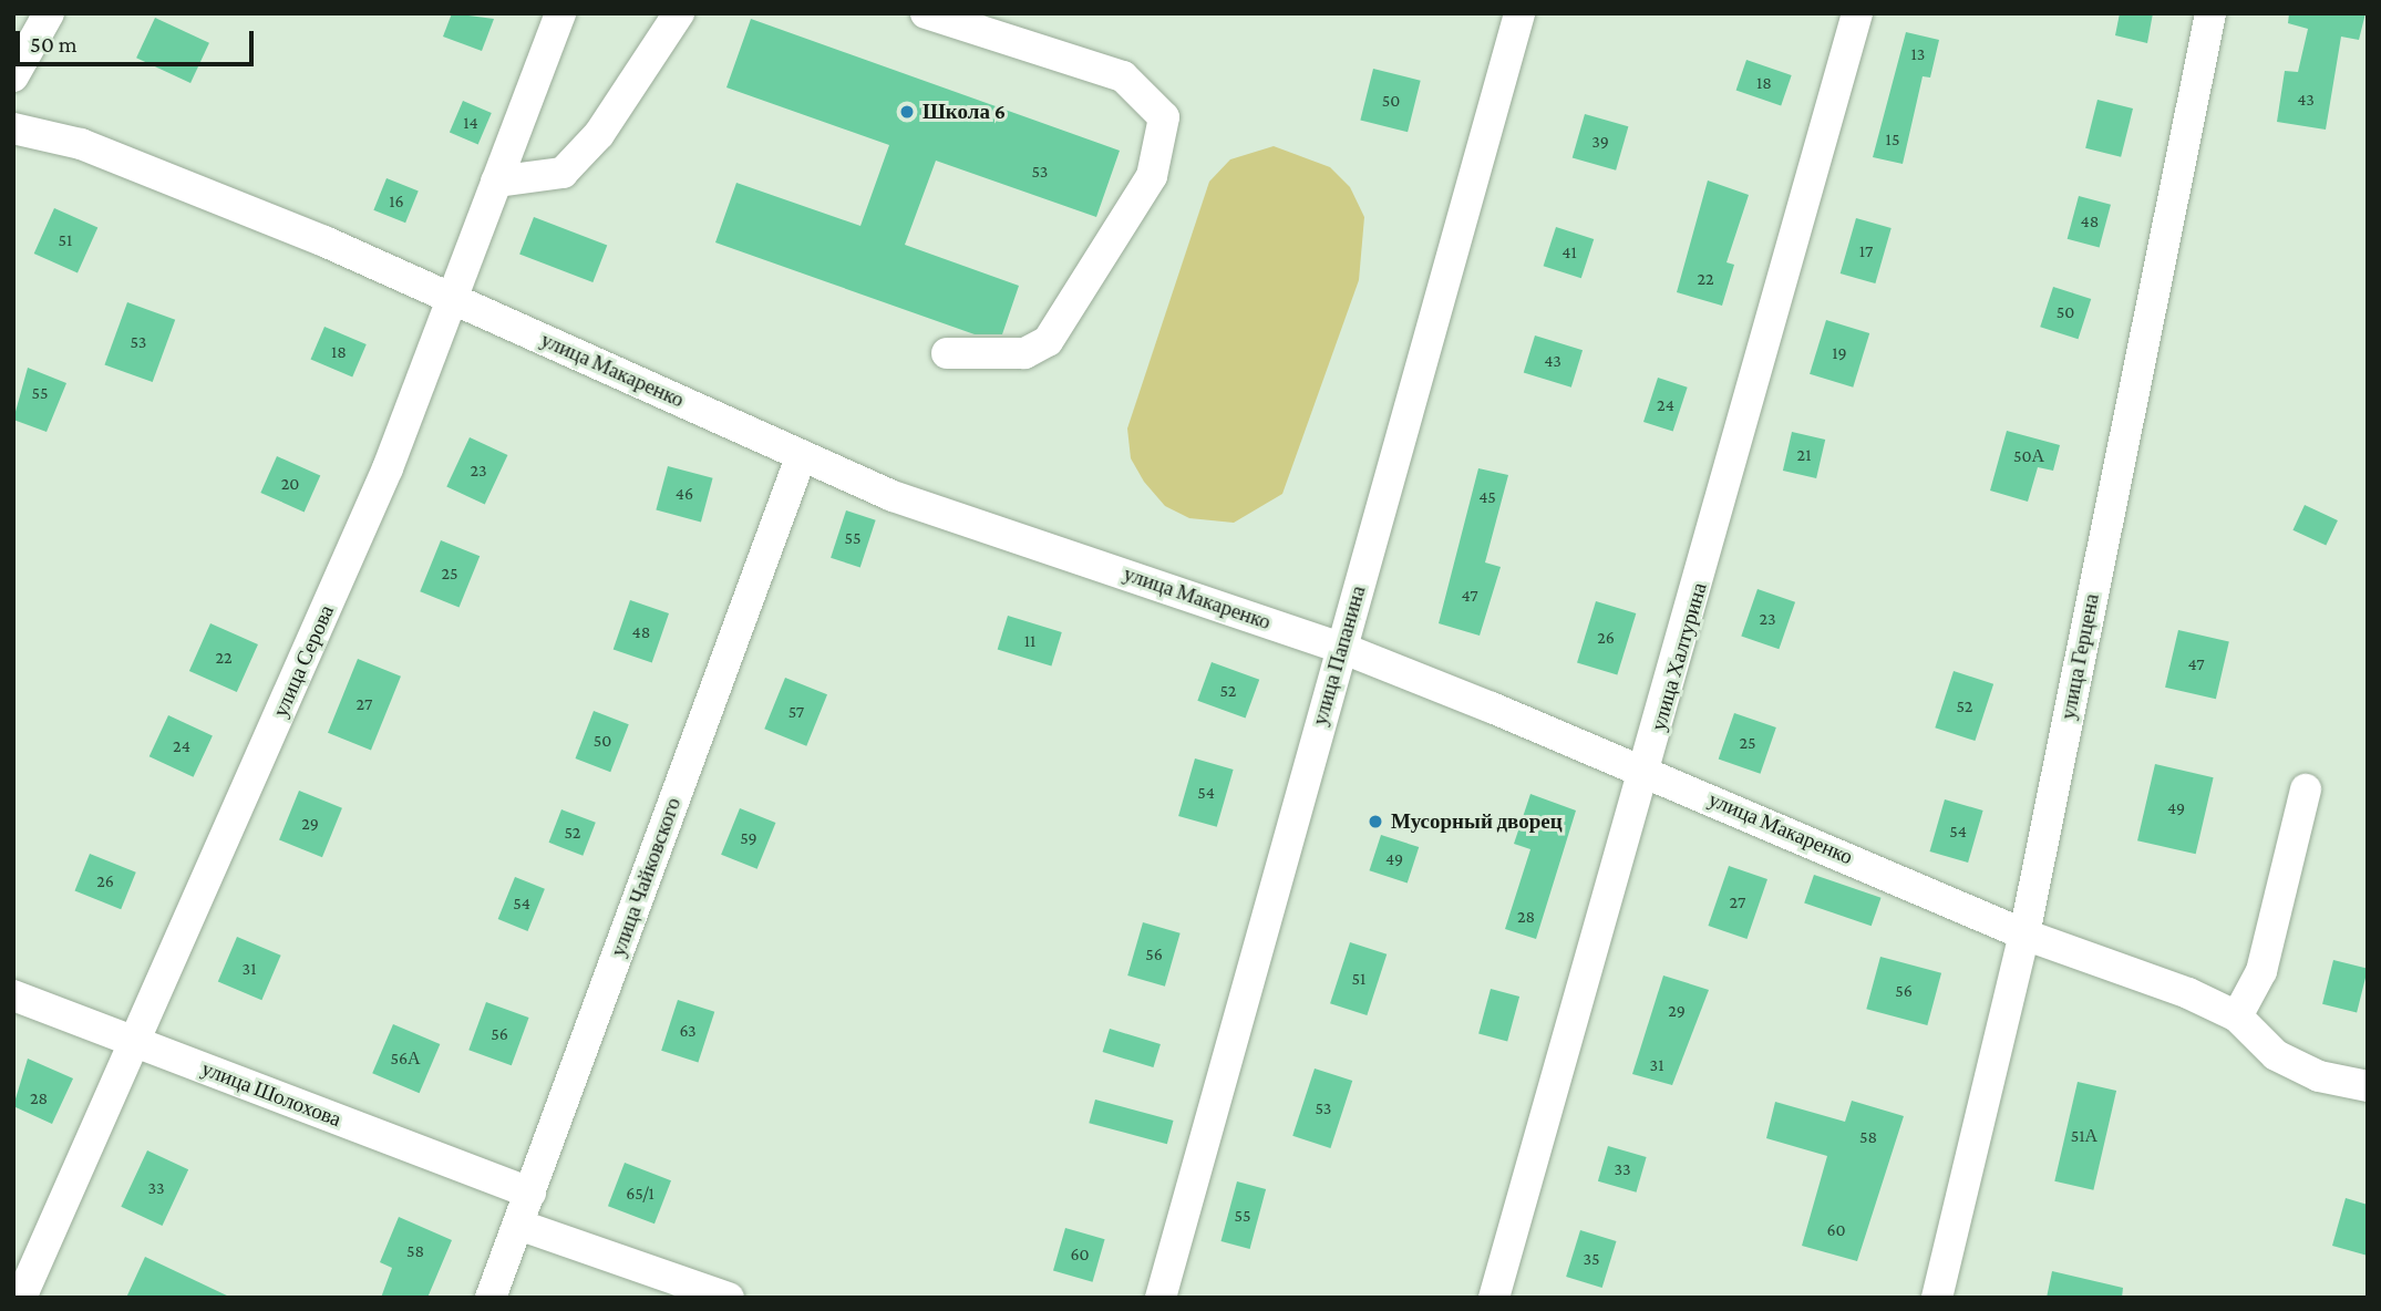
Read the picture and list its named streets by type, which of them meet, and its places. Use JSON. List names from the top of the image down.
{
  "streets": {
    "street": [
      "улица Макаренко",
      "улица Папанина",
      "улица Халтурина",
      "улица Герцена",
      "улица Серова",
      "улица Чайковского",
      "улица Шолохова"
    ]
  },
  "crossings": [
    ["улица Макаренко", "улица Папанина"],
    ["улица Макаренко", "улица Халтурина"],
    ["улица Макаренко", "улица Герцена"],
    ["улица Макаренко", "улица Серова"],
    ["улица Макаренко", "улица Чайковского"],
    ["улица Серова", "улица Шолохова"],
    ["улица Чайковского", "улица Шолохова"]
  ],
  "places": ["Школа 6", "Мусорный дворец"],
  "house_numbers": [
    "13",
    "18",
    "43",
    "50",
    "14",
    "15",
    "39",
    "53",
    "16",
    "48",
    "51",
    "17",
    "41",
    "22",
    "50",
    "53",
    "18",
    "19",
    "43",
    "55",
    "24",
    "21",
    "50А",
    "23",
    "20",
    "46",
    "45",
    "55",
    "25",
    "47",
    "23",
    "48",
    "26",
    "11",
    "22",
    "47",
    "52",
    "27",
    "52",
    "57",
    "50",
    "25",
    "24",
    "54",
    "49",
    "29",
    "54",
    "52",
    "59",
    "49",
    "26",
    "27",
    "54",
    "28",
    "56",
    "31",
    "51",
    "56",
    "29",
    "63",
    "56",
    "56А",
    "31",
    "28",
    "53",
    "51А",
    "58",
    "33",
    "33",
    "65/1",
    "55",
    "60",
    "58",
    "60",
    "35"
  ],
  "scale_bar": "50 m"
}
